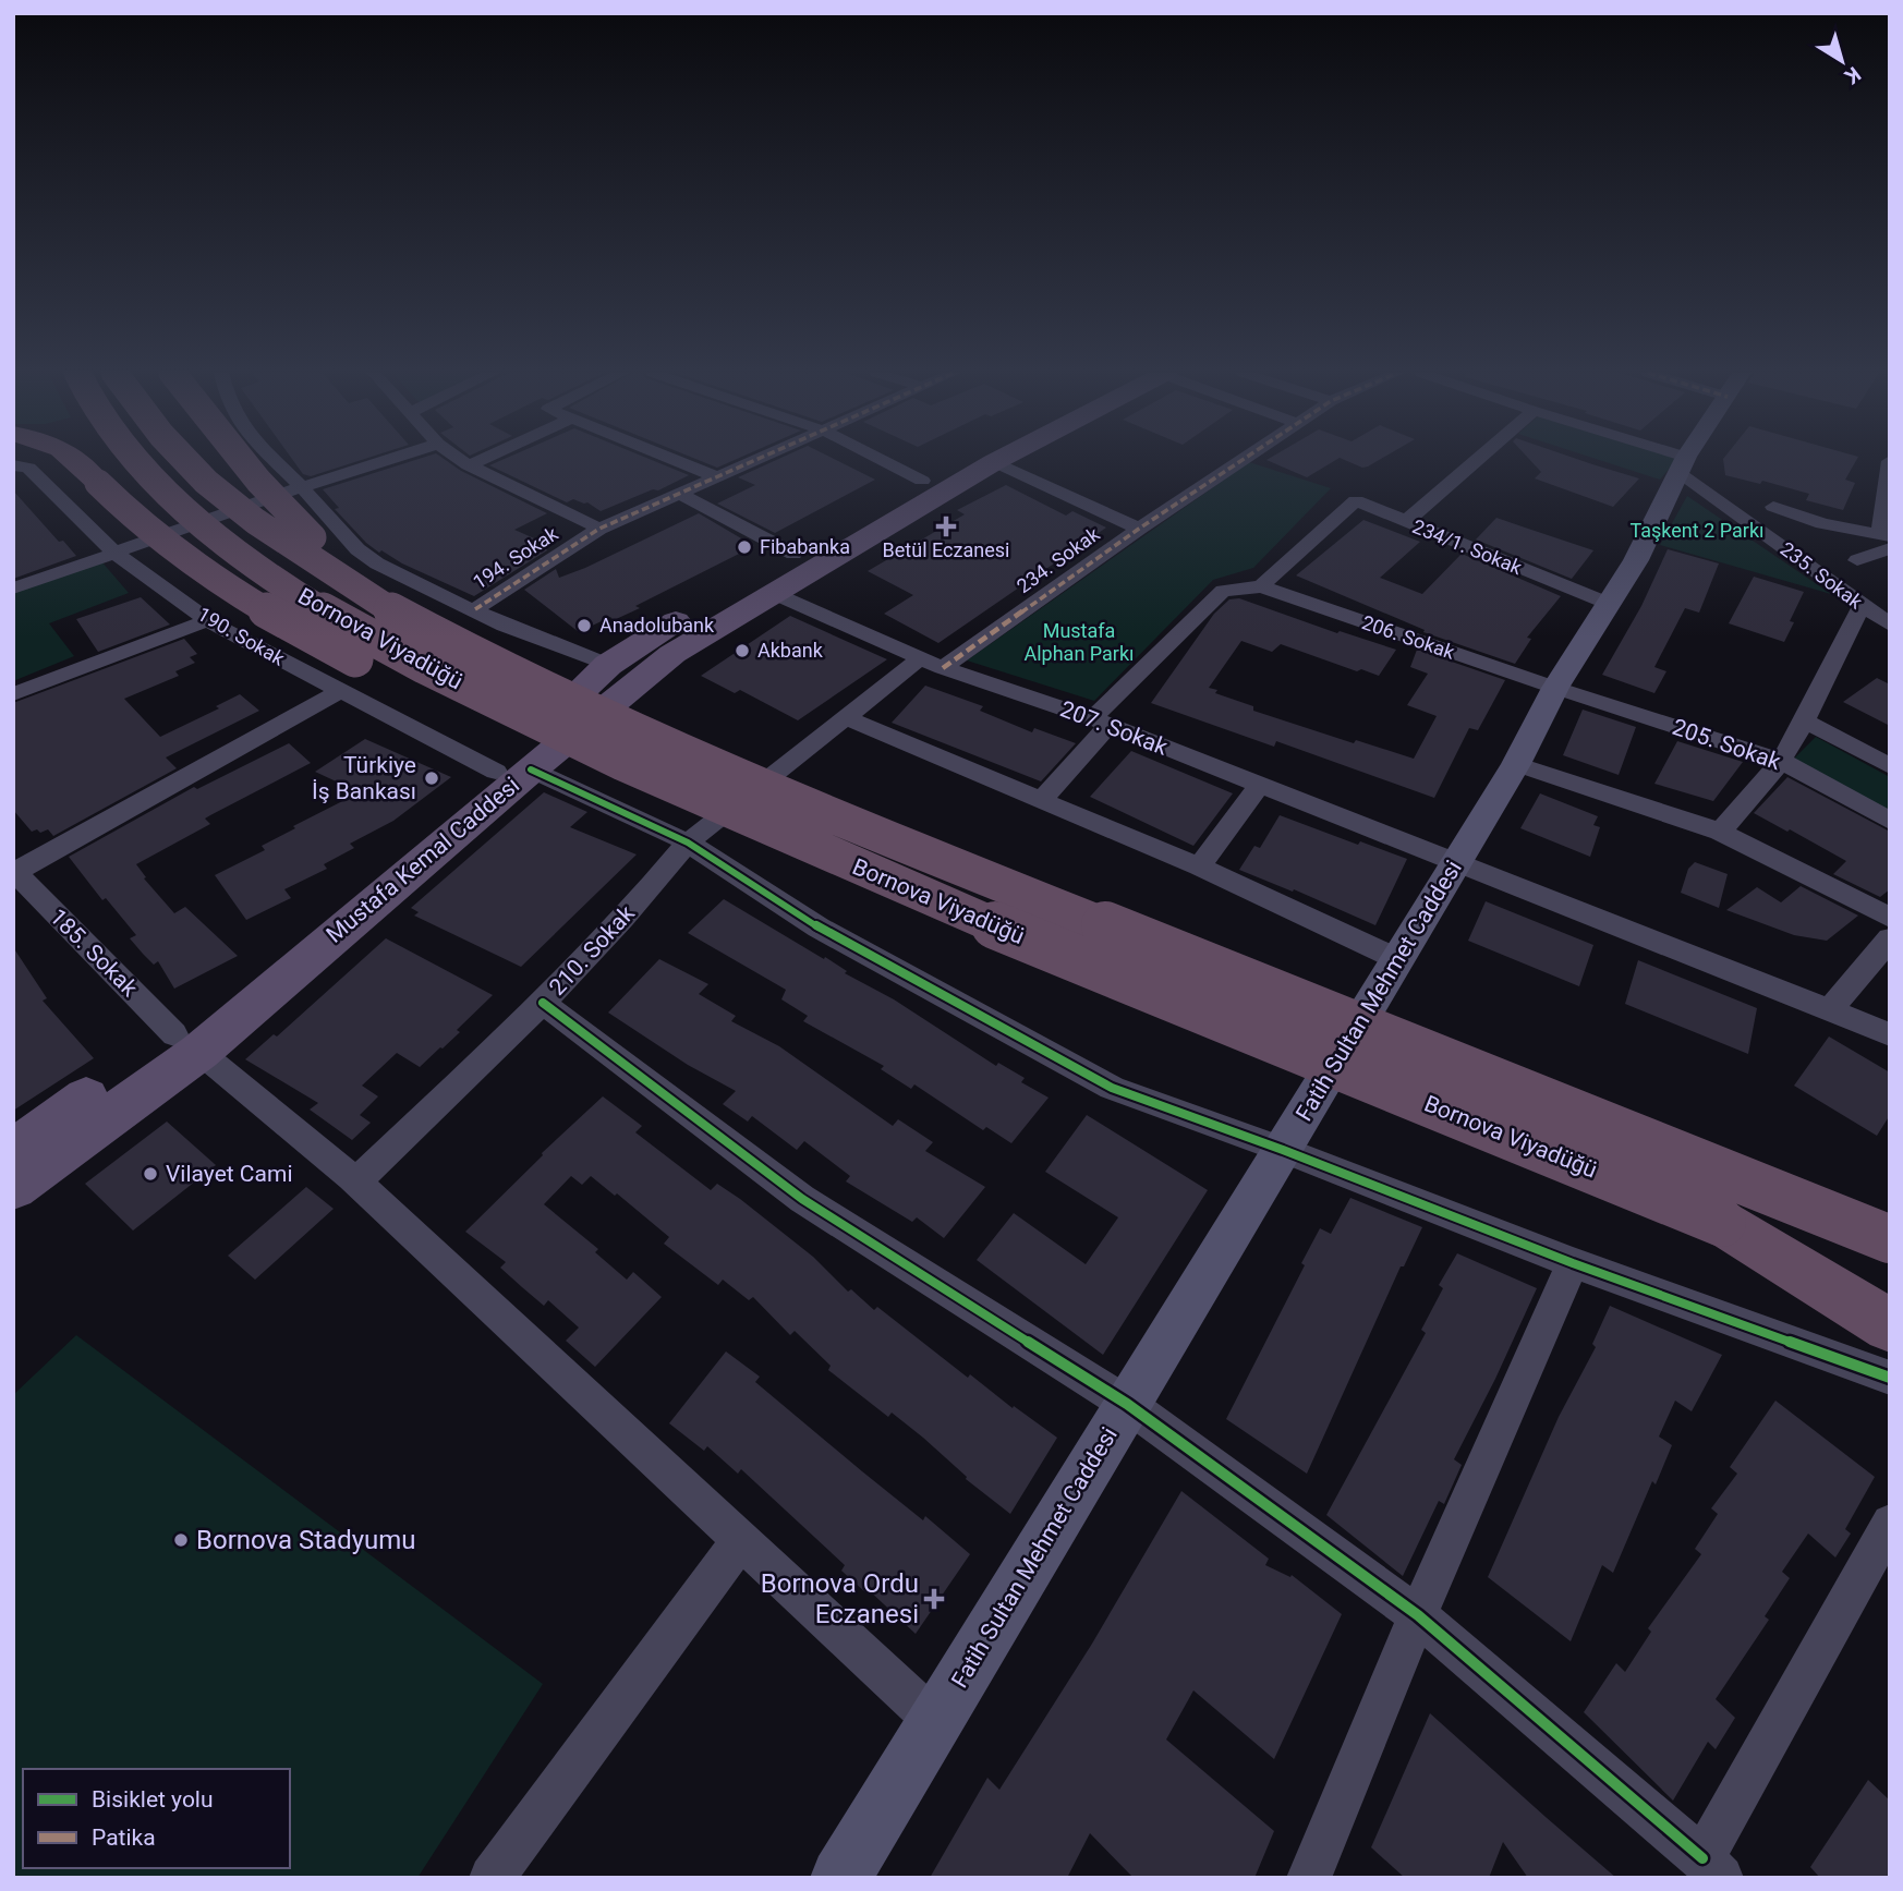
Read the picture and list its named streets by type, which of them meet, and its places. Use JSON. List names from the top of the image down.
{
  "streets": {
    "highway": ["Bornova Viyadüğü"],
    "main road": ["Mustafa Kemal Caddesi", "Fatih Sultan Mehmet Caddesi"],
    "street": [
      "234/1. Sokak",
      "194. Sokak",
      "234. Sokak",
      "235. Sokak",
      "190. Sokak",
      "206. Sokak",
      "207. Sokak",
      "205. Sokak",
      "210. Sokak",
      "185. Sokak"
    ]
  },
  "crossings": [
    ["234/1. Sokak", "206. Sokak"],
    ["234/1. Sokak", "Fatih Sultan Mehmet Caddesi"],
    ["234. Sokak", "207. Sokak"],
    ["234. Sokak", "210. Sokak"],
    ["235. Sokak", "Fatih Sultan Mehmet Caddesi"],
    ["190. Sokak", "Mustafa Kemal Caddesi"],
    ["190. Sokak", "210. Sokak"],
    ["190. Sokak", "Fatih Sultan Mehmet Caddesi"],
    ["206. Sokak", "205. Sokak"],
    ["206. Sokak", "Fatih Sultan Mehmet Caddesi"],
    ["207. Sokak", "Mustafa Kemal Caddesi"],
    ["207. Sokak", "210. Sokak"],
    ["207. Sokak", "Fatih Sultan Mehmet Caddesi"],
    ["205. Sokak", "Fatih Sultan Mehmet Caddesi"],
    ["Mustafa Kemal Caddesi", "185. Sokak"]
  ],
  "parks": ["Taşkent 2 Parkı", "Mustafa Alphan Parkı"],
  "places": {
    "health": ["Betül Eczanesi", "Bornova Ordu Eczanesi"],
    "other": [
      "Fibabanka",
      "Anadolubank",
      "Akbank",
      "Türkiye İş Bankası",
      "Vilayet Cami",
      "Bornova Stadyumu"
    ]
  },
  "legend": ["Bisiklet yolu", "Patika"],
  "north": "bottom right"
}
